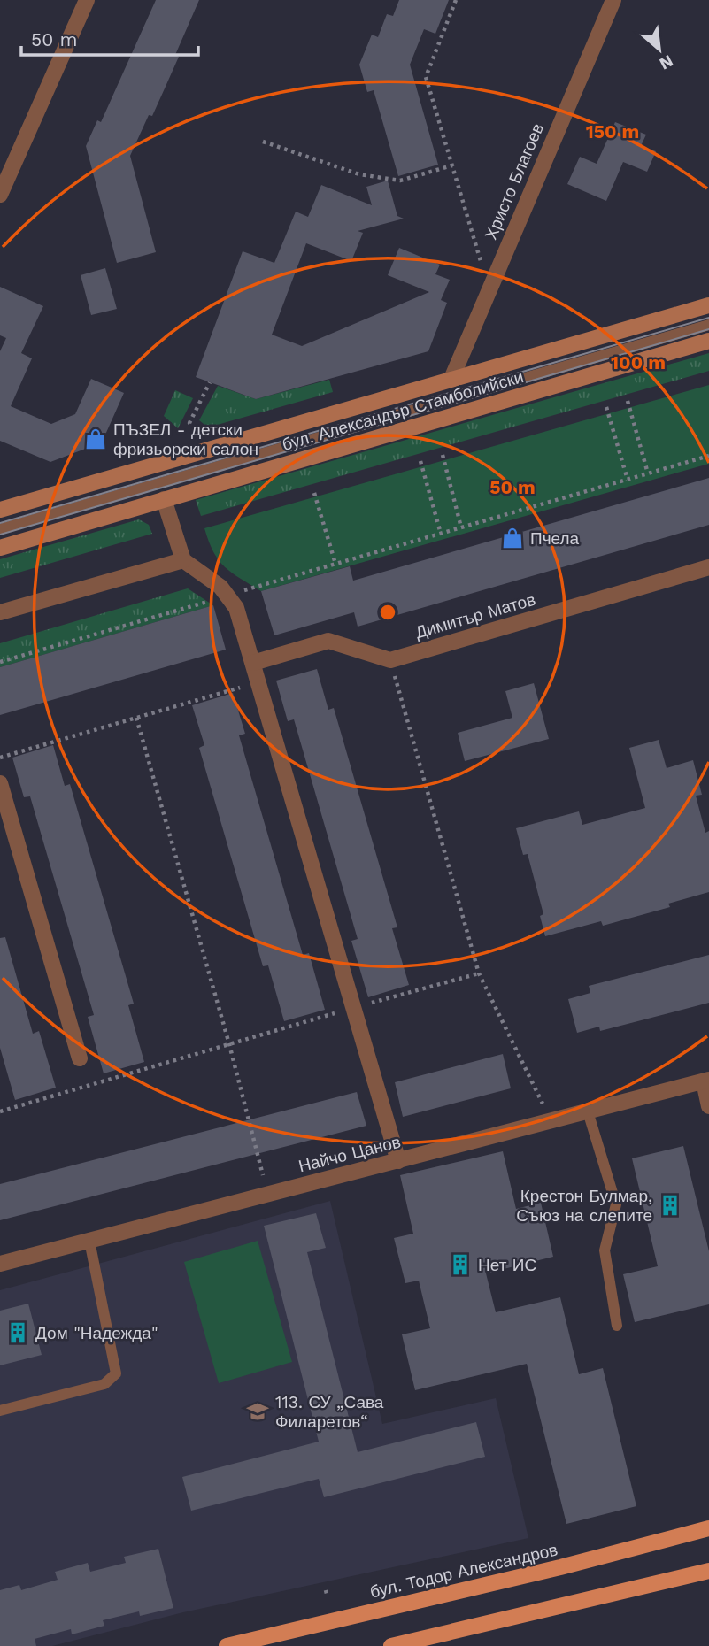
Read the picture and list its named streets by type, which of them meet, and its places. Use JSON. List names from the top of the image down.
{
  "streets": {
    "main road": ["бул. Тодор Александров"],
    "street": [
      "Христо Благоев",
      "бул. Александър Стамболийски",
      "Димитър Матов",
      "Найчо Цанов"
    ]
  },
  "crossings": [
    ["Христо Благоев", "бул. Александър Стамболийски"]
  ],
  "places": {
    "shop": ["ПЪЗЕЛ - детски фризьорски салон", "Пчела"],
    "building": ["Крестон Булмар, Съюз на слепите", "Нет ИС", "Дом \"Надежда\""],
    "school or university": ["113. СУ „Сава Филаретов“"]
  },
  "scale_bar": "50 m",
  "north": "bottom right",
  "rings": ["150 m", "100 m", "50 m"]
}
